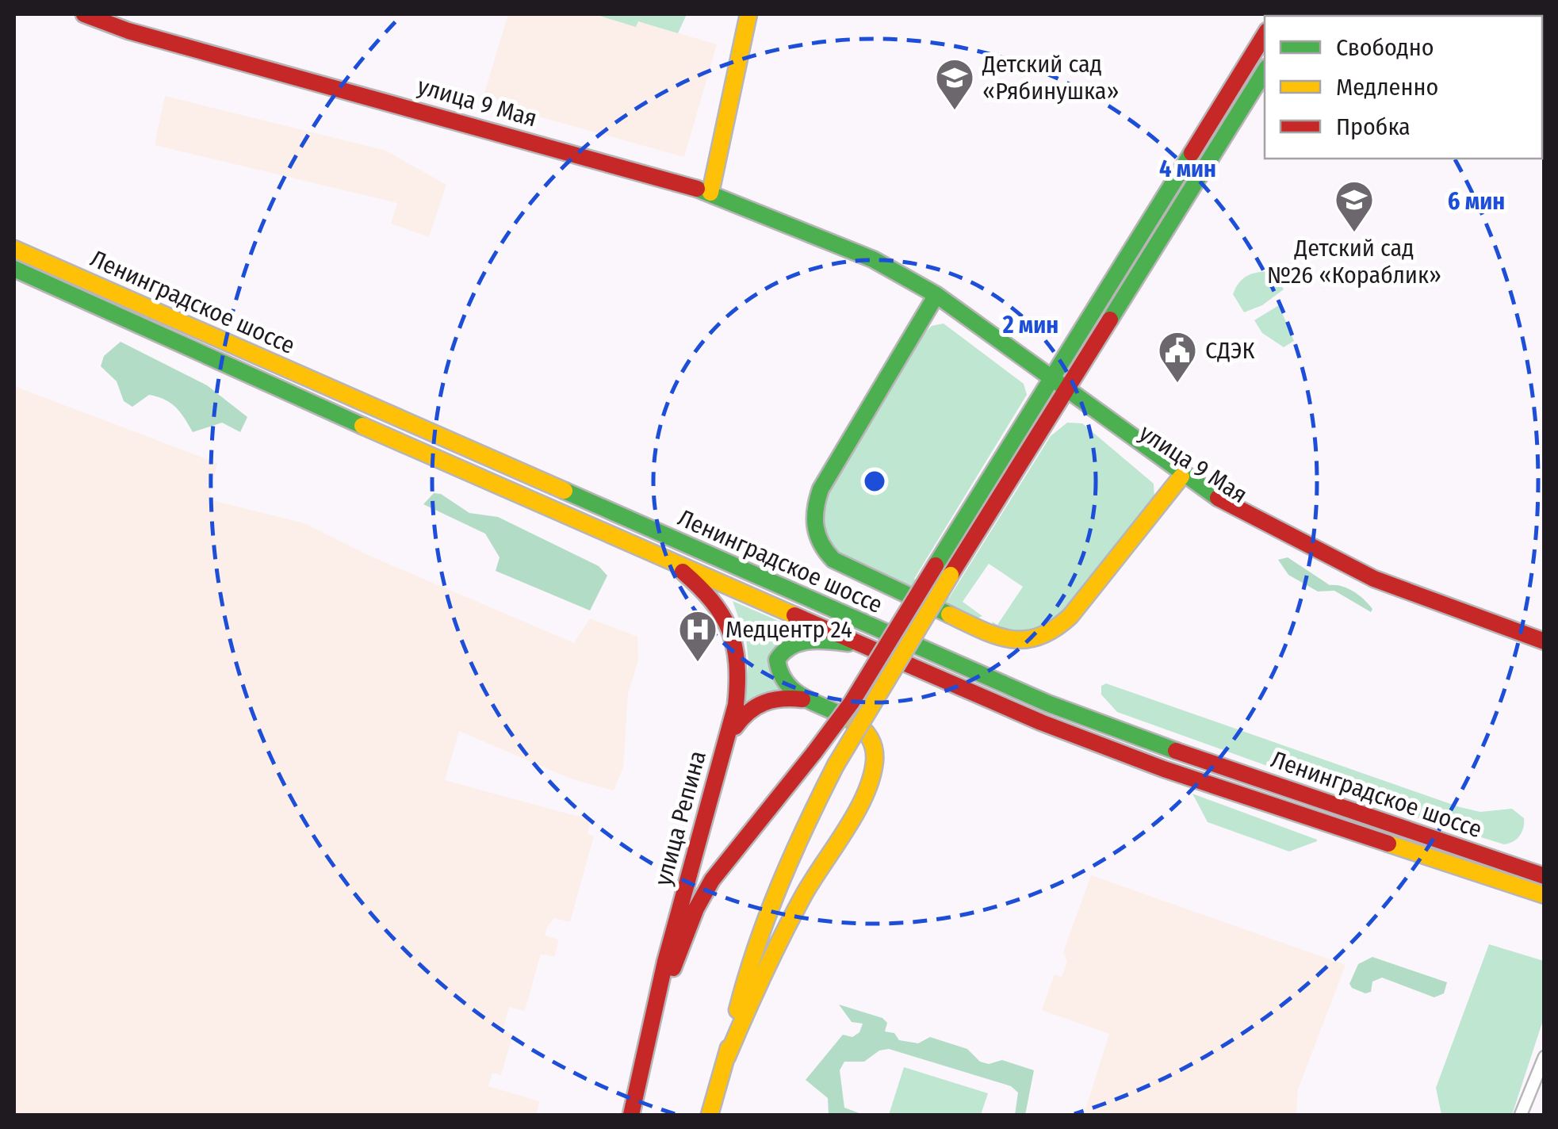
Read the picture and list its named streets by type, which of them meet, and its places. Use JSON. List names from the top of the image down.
{
  "streets": {
    "main road": ["улица 9 Мая", "Ленинградское шоссе", "улица Репина"]
  },
  "crossings": [
    ["Ленинградское шоссе", "улица Репина"]
  ],
  "places": {
    "school or university": ["Детский сад «Рябинушка»", "Детский сад №26 «Кораблик»"],
    "public building": ["СДЭК"],
    "hospital": ["Медцентр 24"]
  },
  "legend": ["Свободно", "Медленно", "Пробка"],
  "rings": ["4 мин", "6 мин", "2 мин"]
}
